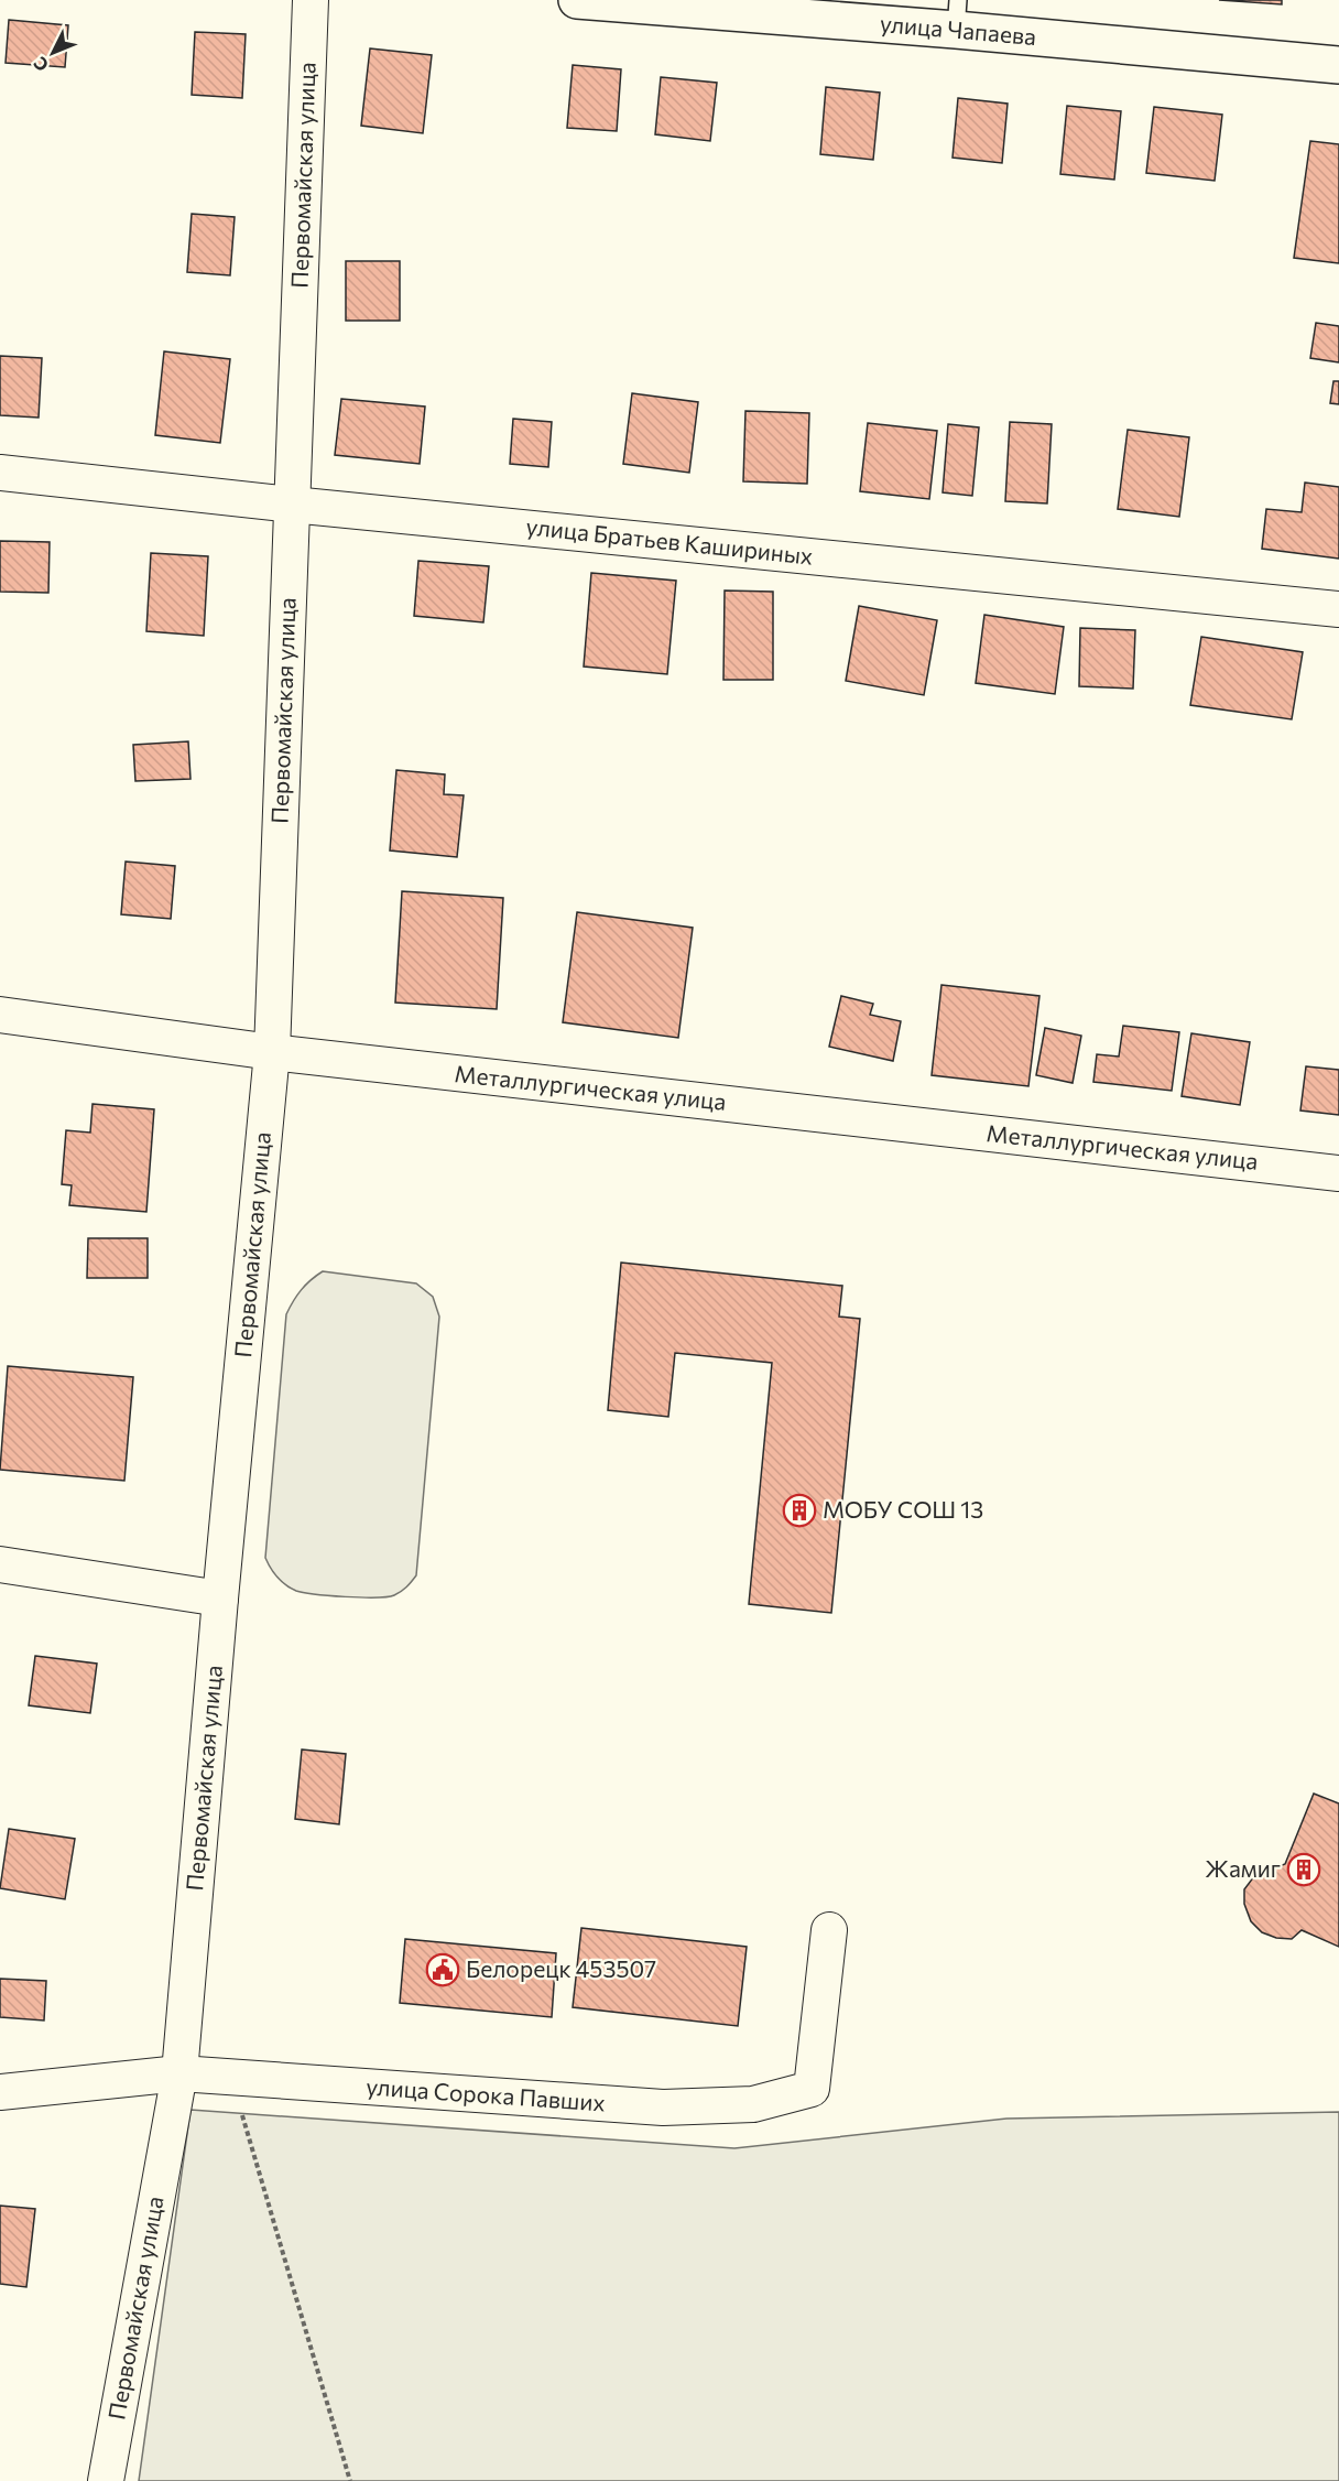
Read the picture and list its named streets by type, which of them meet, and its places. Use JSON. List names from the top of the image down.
{
  "streets": {
    "street": [
      "улица Чапаева",
      "Первомайская улица",
      "улица Братьев Кашириных",
      "Металлургическая улица",
      "улица Сорока Павших"
    ]
  },
  "crossings": [
    ["Первомайская улица", "улица Братьев Кашириных"],
    ["Первомайская улица", "Металлургическая улица"],
    ["Первомайская улица", "улица Сорока Павших"]
  ],
  "places": {
    "building": ["МОБУ СОШ 13", "Жамиг"],
    "public building": ["Белорецк 453507"]
  },
  "north": "bottom left"
}
